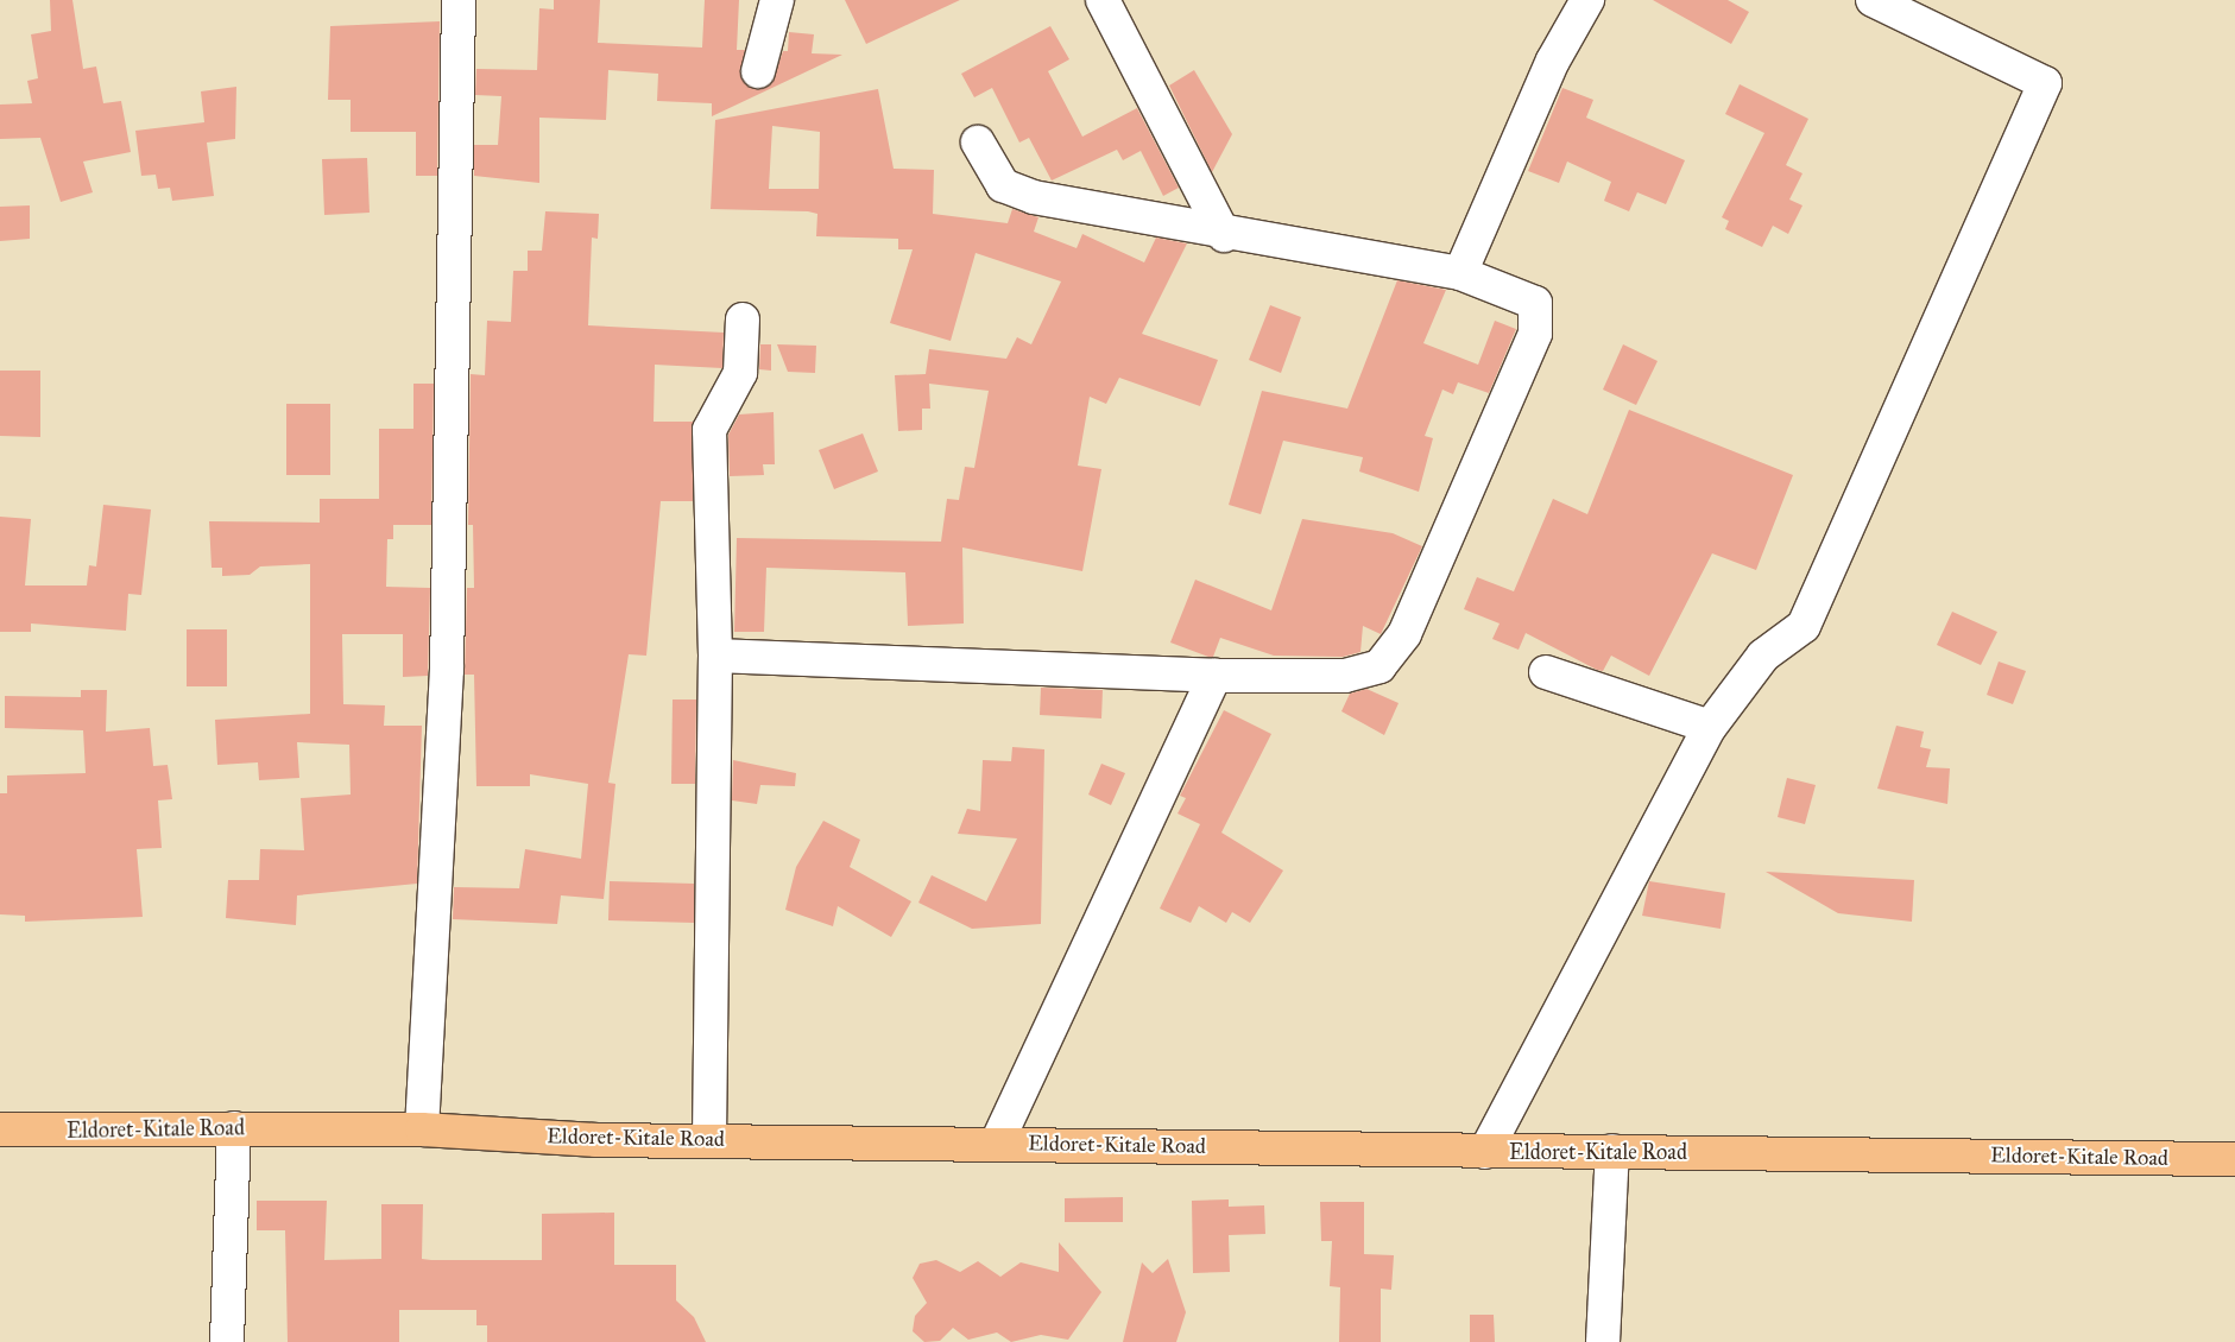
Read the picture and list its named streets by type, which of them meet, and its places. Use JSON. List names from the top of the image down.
{
  "streets": {
    "highway": ["Eldoret-Kitale Road"]
  }
}
